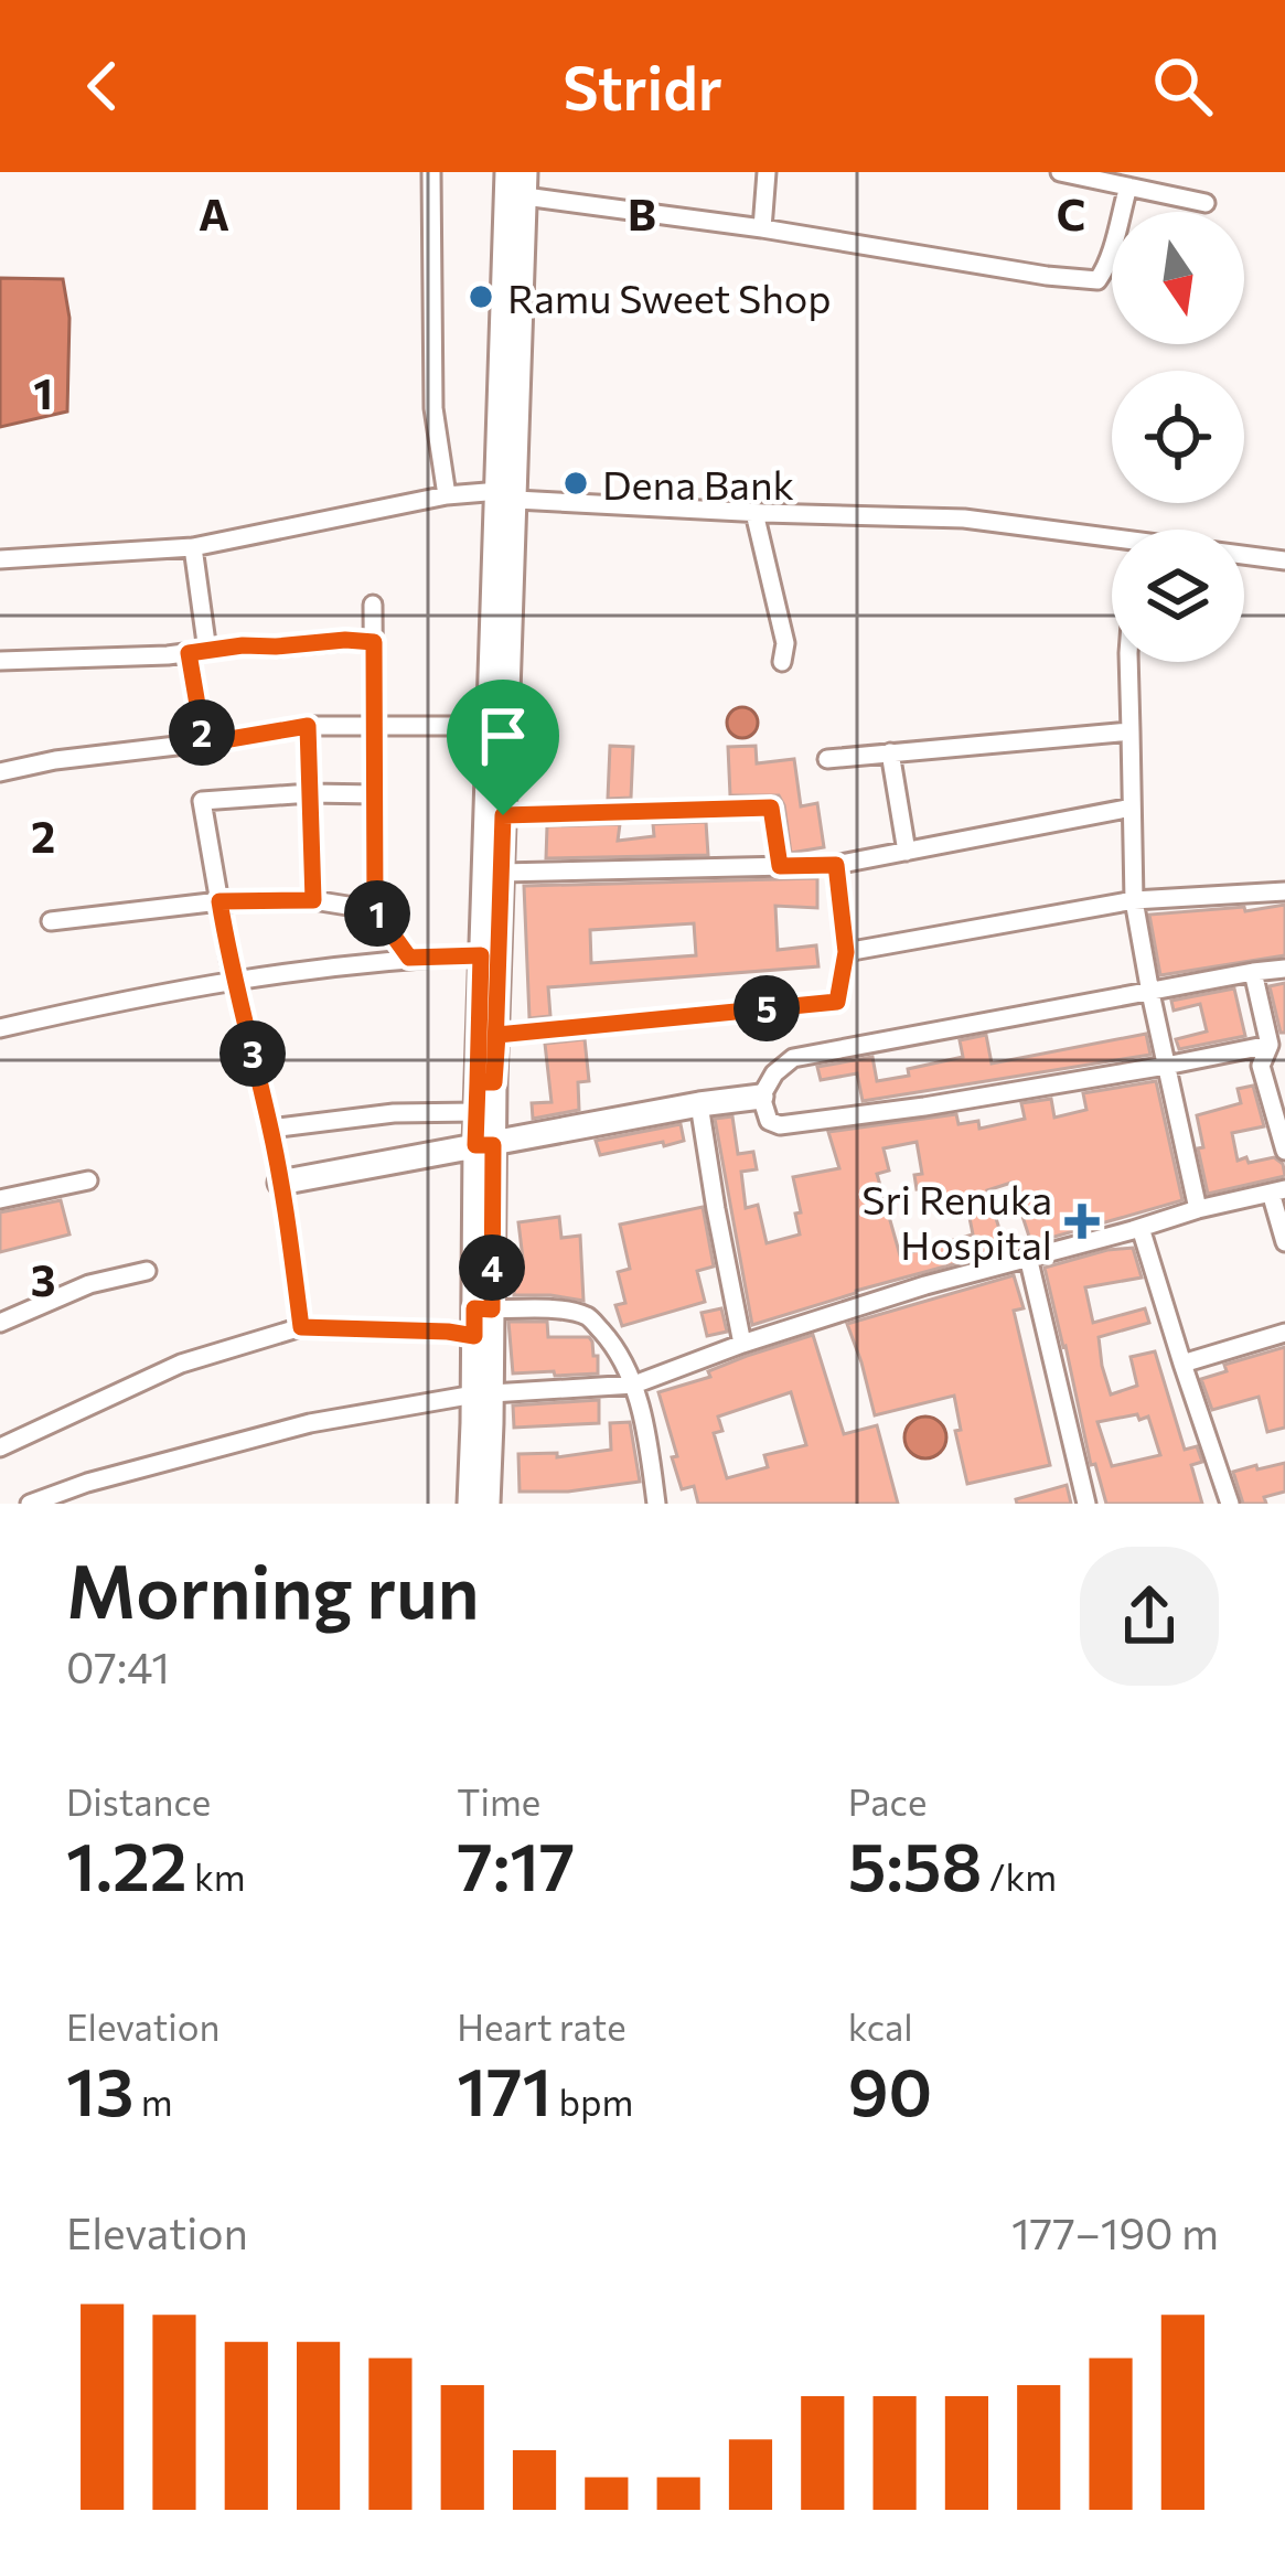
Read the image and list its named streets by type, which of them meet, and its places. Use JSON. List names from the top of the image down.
{
  "places": {
    "other": ["Ramu Sweet Shop", "Dena Bank"],
    "health": ["Sri Renuka Hospital"]
  },
  "north": "bottom",
  "page": {
    "header": "Stridr",
    "pins": [
      "2",
      "1",
      "5",
      "3",
      "4"
    ],
    "heading": ["Morning run", "07:41"],
    "stats": [
      ["Distance", "1.22 km"],
      ["Time", "7:17"],
      ["Pace", "5:58 /km"],
      ["Elevation", "13 m"],
      ["Heart rate", "171 bpm"],
      ["kcal", "90"]
    ],
    "chart": ["Elevation", "177–190 m"]
  },
  "grid": {
    "columns": ["A", "B", "C"],
    "rows": ["1", "2", "3"]
  }
}
